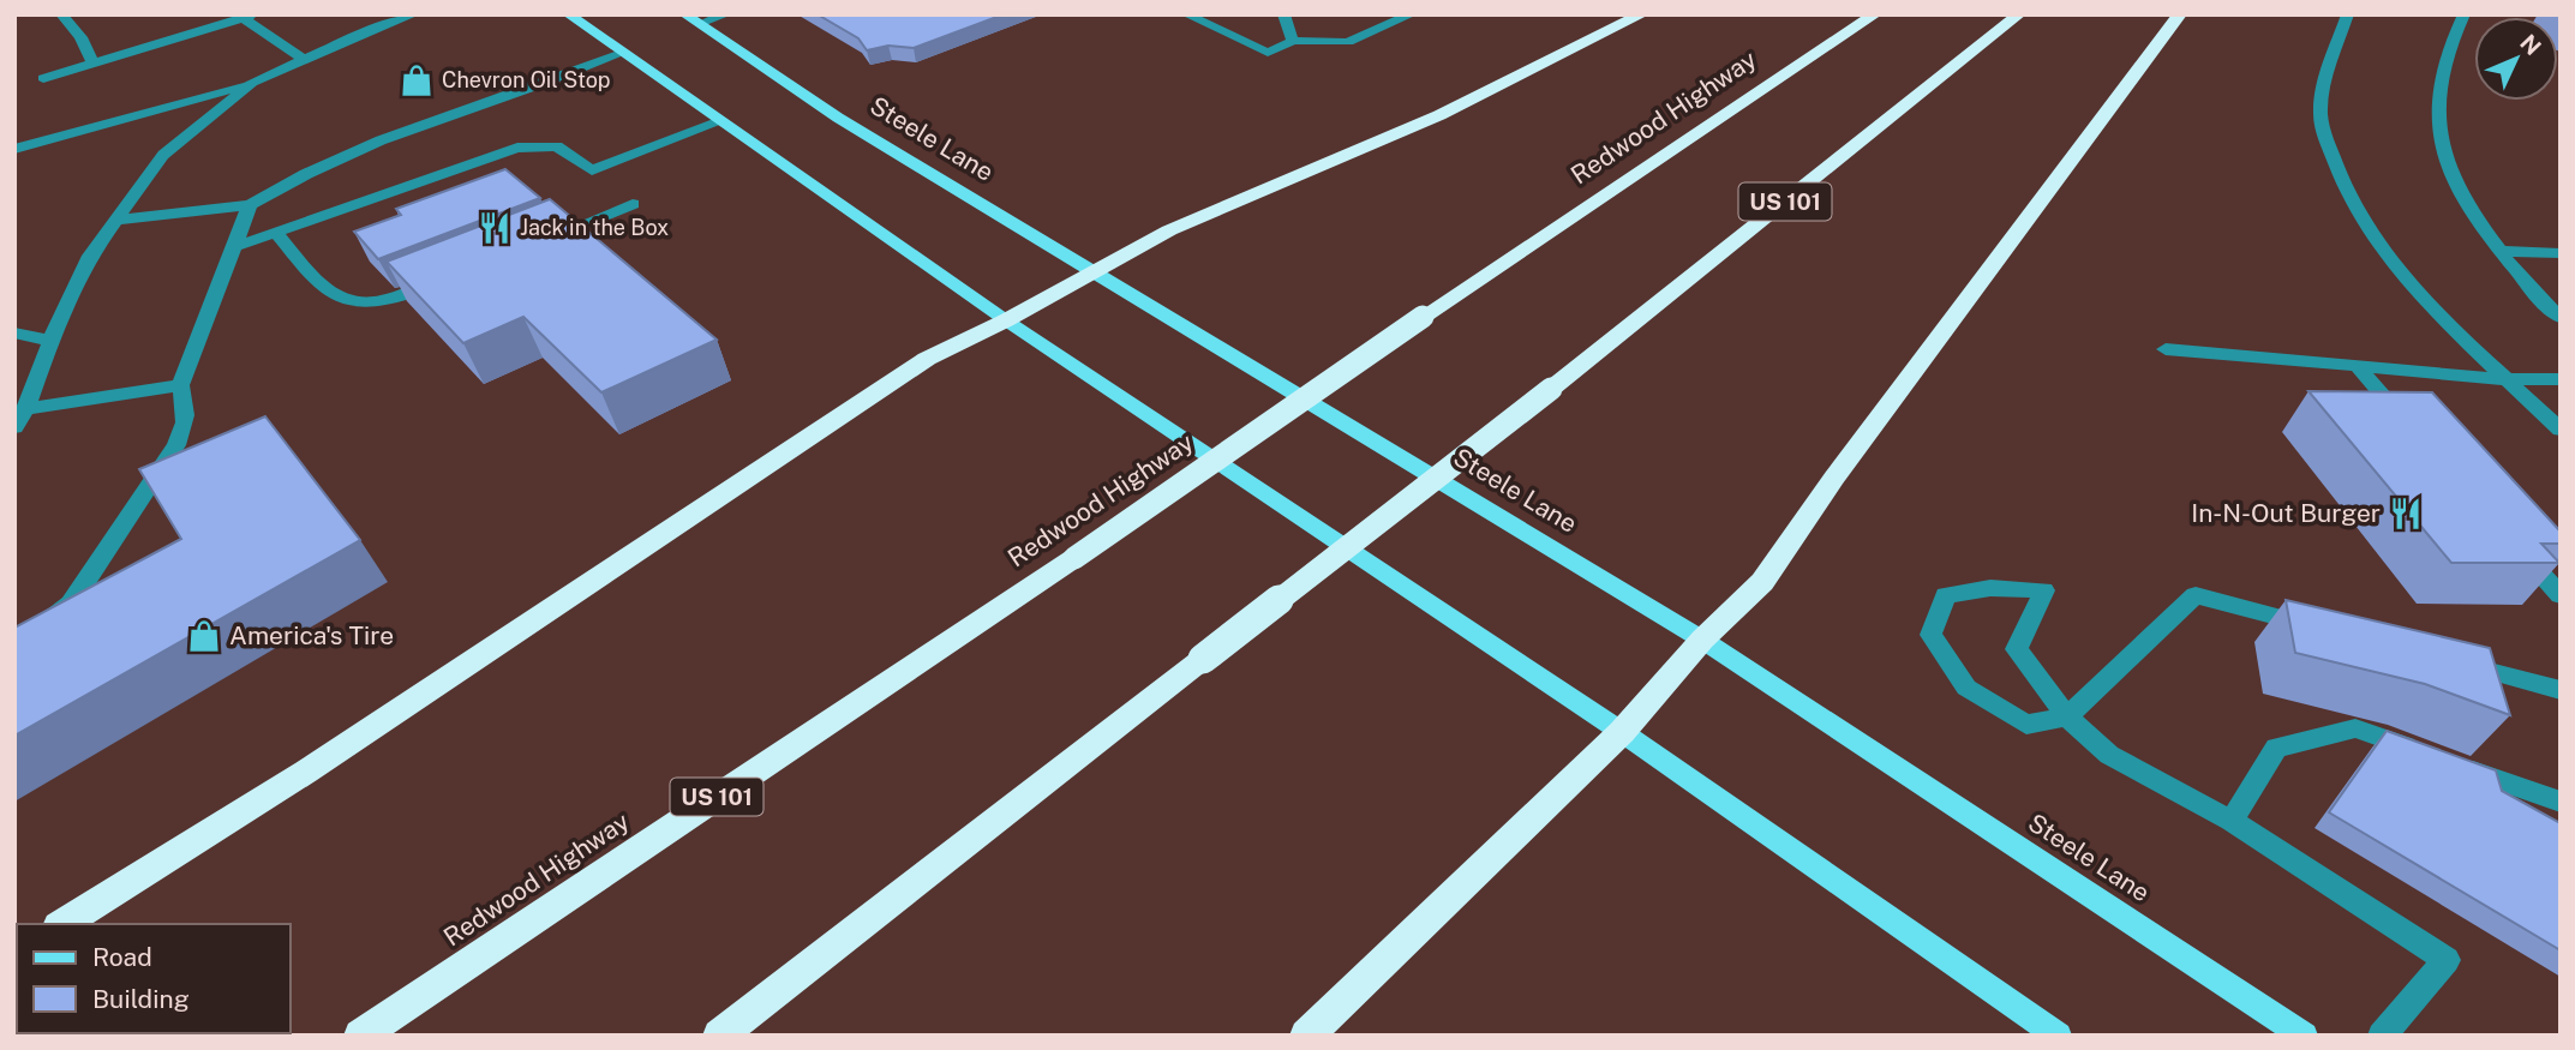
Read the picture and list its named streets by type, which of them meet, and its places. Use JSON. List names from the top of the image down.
{
  "streets": {
    "highway": ["Redwood Highway", "US 101"],
    "main road": ["Steele Lane"]
  },
  "places": {
    "shop": ["Chevron Oil Stop", "America's Tire"],
    "restaurant": ["Jack in the Box", "In-N-Out Burger"]
  },
  "legend": ["Road", "Building"],
  "north": "top right"
}
